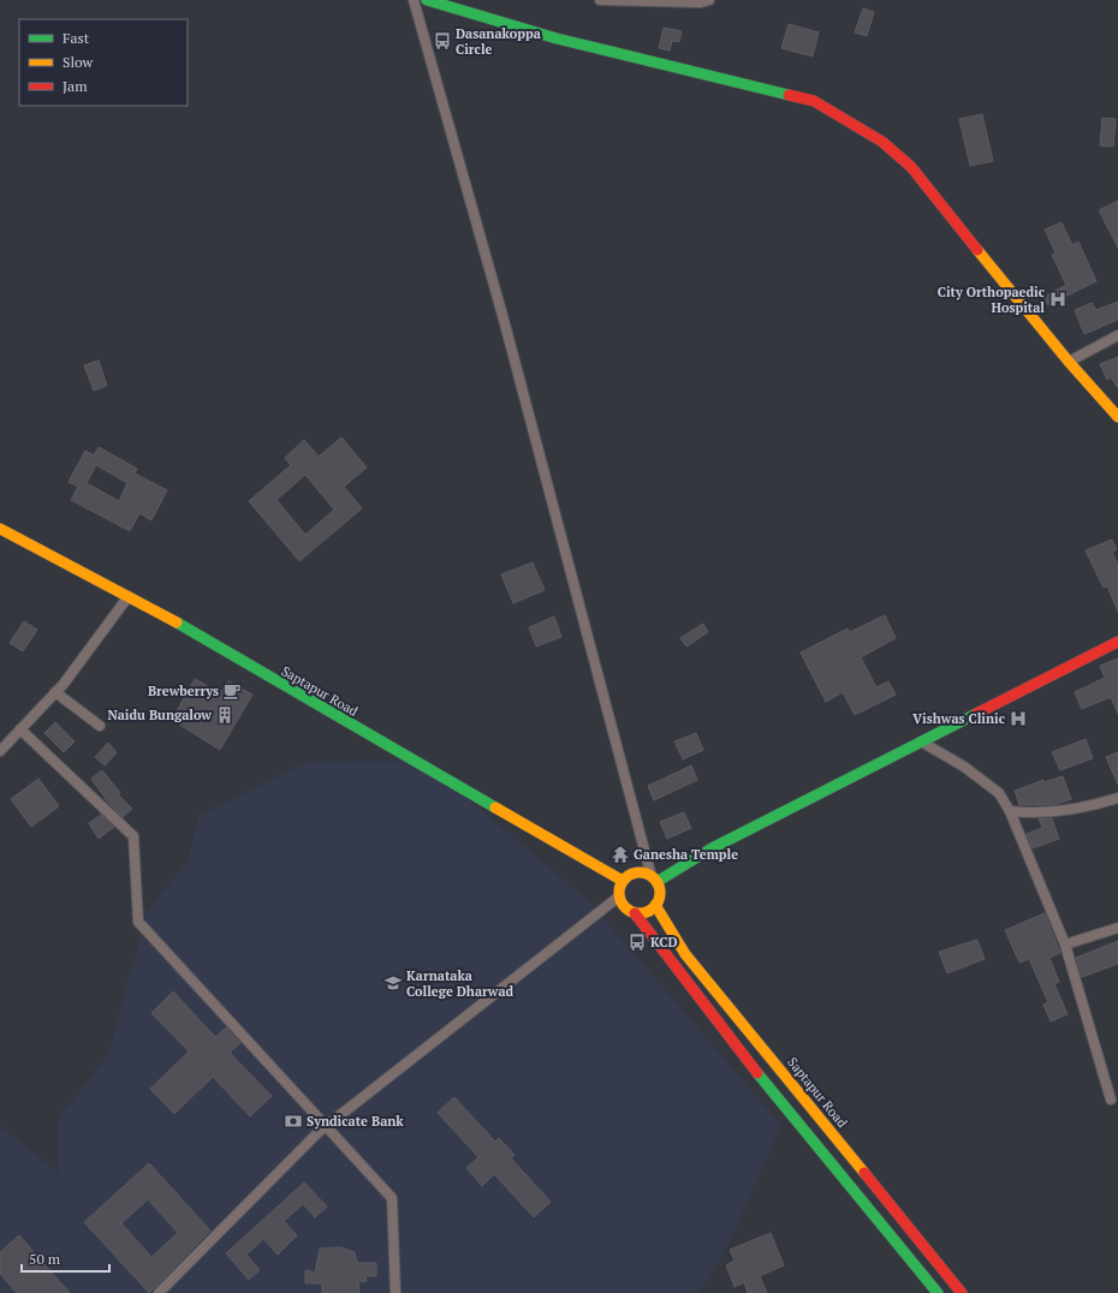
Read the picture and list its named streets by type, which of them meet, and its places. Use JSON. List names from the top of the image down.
{
  "streets": {
    "main road": ["Saptapur Road"]
  },
  "places": {
    "bus stop": ["Dasanakoppa Circle", "KCD"],
    "hospital": ["City Orthopaedic Hospital", "Vishwas Clinic"],
    "cafe": ["Brewberrys"],
    "building": ["Naidu Bungalow"],
    "temple": ["Ganesha Temple"],
    "school or university": ["Karnataka College Dharwad"],
    "bank": ["Syndicate Bank"]
  },
  "legend": ["Fast", "Slow", "Jam"],
  "scale_bar": "50 m"
}
